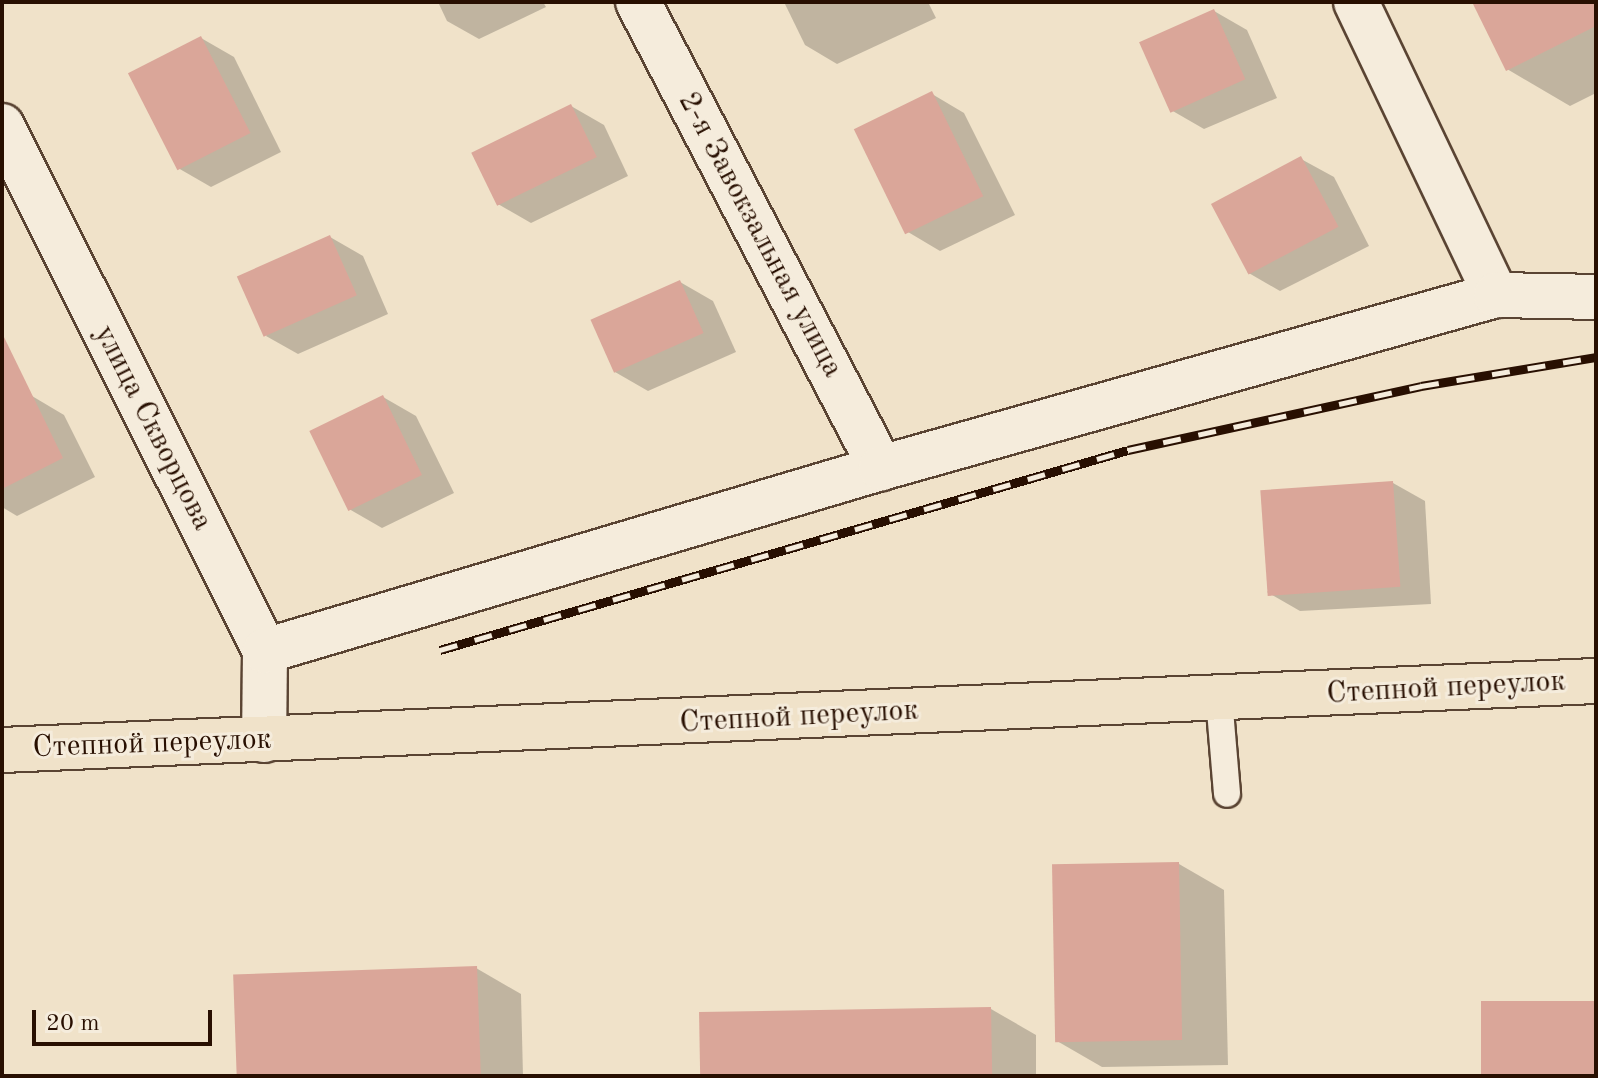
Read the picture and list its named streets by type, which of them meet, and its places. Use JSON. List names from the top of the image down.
{
  "streets": {
    "main road": ["Степной переулок"],
    "street": ["2-я Завокзальная улица", "улица Скворцова"]
  },
  "crossings": [
    ["улица Скворцова", "Степной переулок"]
  ],
  "scale_bar": "20 m"
}
